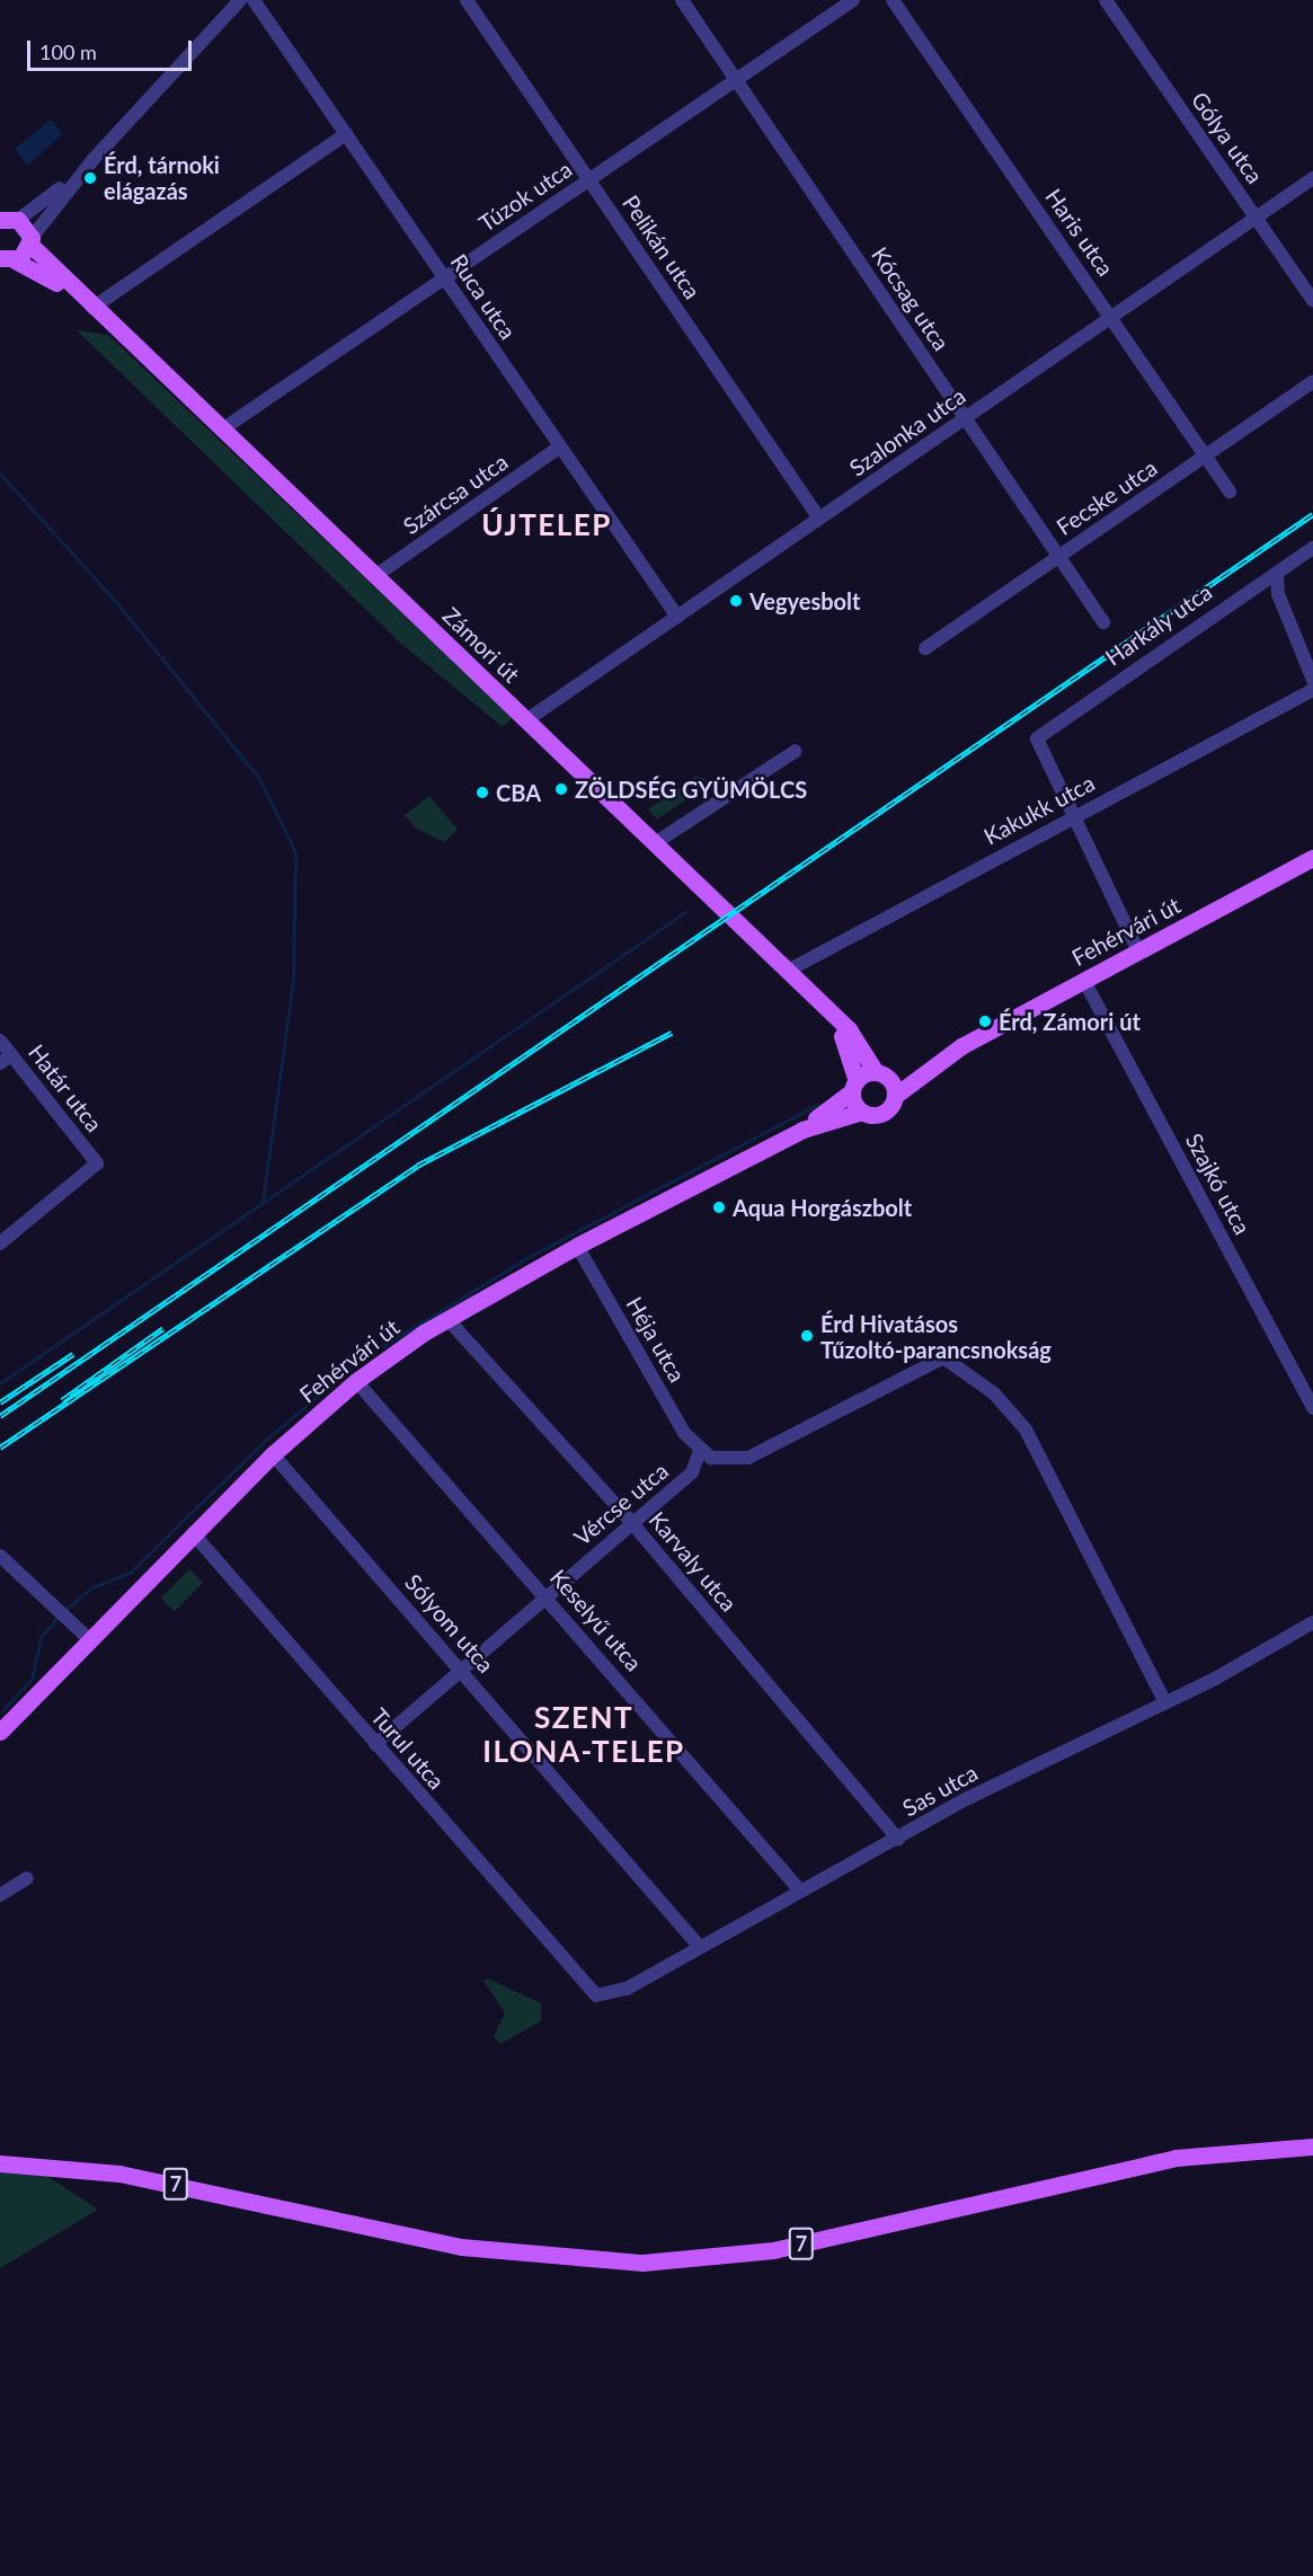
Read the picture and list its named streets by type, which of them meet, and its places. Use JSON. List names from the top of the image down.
{
  "streets": {
    "main road": ["Zámori út", "Fehérvári út", "7"],
    "street": [
      "Gólya utca",
      "Túzok utca",
      "Haris utca",
      "Pelikán utca",
      "Ruca utca",
      "Kócsag utca",
      "Szalonka utca",
      "Szárcsa utca",
      "Fecske utca",
      "Harkály utca",
      "Kakukk utca",
      "Határ utca",
      "Szajkó utca",
      "Héja utca",
      "Vércse utca",
      "Karvaly utca",
      "Keselyű utca",
      "Sólyom utca",
      "Turul utca",
      "Sas utca"
    ]
  },
  "crossings": [
    ["Gólya utca", "Szalonka utca"],
    ["Túzok utca", "Pelikán utca"],
    ["Túzok utca", "Ruca utca"],
    ["Túzok utca", "Kócsag utca"],
    ["Túzok utca", "Zámori út"],
    ["Haris utca", "Szalonka utca"],
    ["Haris utca", "Fecske utca"],
    ["Pelikán utca", "Szalonka utca"],
    ["Ruca utca", "Szalonka utca"],
    ["Ruca utca", "Szárcsa utca"],
    ["Kócsag utca", "Szalonka utca"],
    ["Kócsag utca", "Fecske utca"],
    ["Szalonka utca", "Zámori út"],
    ["Szárcsa utca", "Zámori út"],
    ["Harkály utca", "Kakukk utca"],
    ["Zámori út", "Kakukk utca"],
    ["Zámori út", "Fehérvári út"],
    ["Fehérvári út", "Szajkó utca"],
    ["Fehérvári út", "Héja utca"],
    ["Fehérvári út", "Karvaly utca"],
    ["Fehérvári út", "Keselyű utca"],
    ["Fehérvári út", "Sólyom utca"],
    ["Fehérvári út", "Turul utca"],
    ["Héja utca", "Vércse utca"],
    ["Vércse utca", "Karvaly utca"],
    ["Vércse utca", "Keselyű utca"],
    ["Vércse utca", "Sólyom utca"],
    ["Vércse utca", "Turul utca"],
    ["Karvaly utca", "Sas utca"],
    ["Keselyű utca", "Sas utca"],
    ["Sólyom utca", "Sas utca"],
    ["Turul utca", "Sas utca"]
  ],
  "districts": ["ÚJTELEP", "SZENT ILONA-TELEP"],
  "places": [
    "Érd, tárnoki elágazás",
    "Vegyesbolt",
    "ZÖLDSÉG GYÜMÖLCS",
    "CBA",
    "Érd, Zámori út",
    "Aqua Horgászbolt",
    "Érd Hivatásos Tűzoltó-parancsnokság"
  ],
  "scale_bar": "100 m"
}
